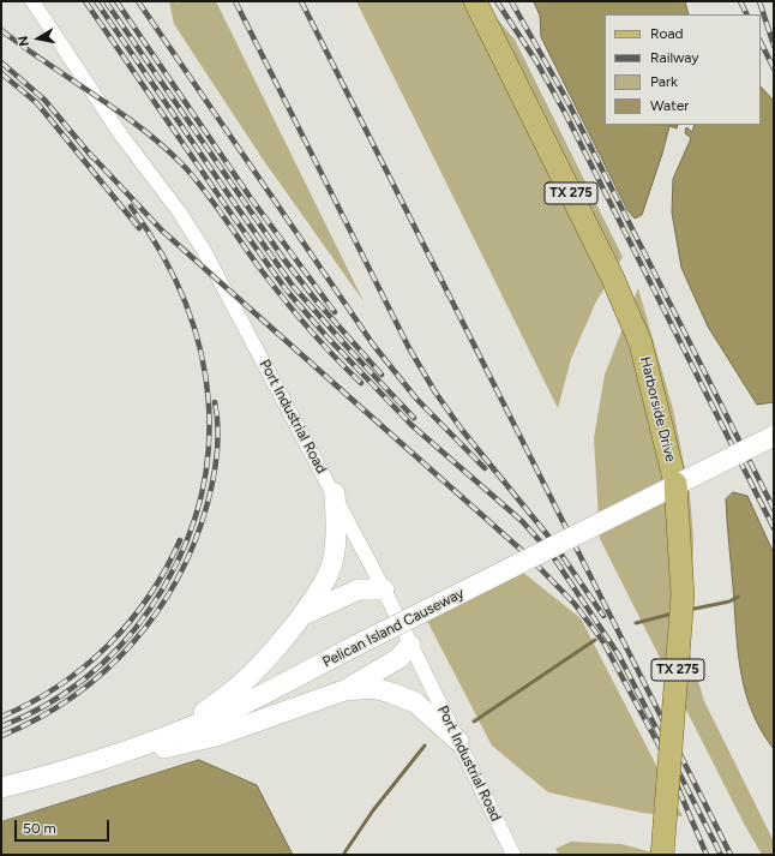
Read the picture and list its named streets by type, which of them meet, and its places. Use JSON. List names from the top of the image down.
{
  "streets": {
    "main road": ["TX 275", "Harborside Drive", "Pelican Island Causeway"],
    "street": ["Port Industrial Road"]
  },
  "crossings": [
    ["Harborside Drive", "Pelican Island Causeway"]
  ],
  "legend": [
    "Road",
    "Railway",
    "Park",
    "Water"
  ],
  "scale_bar": "50 m",
  "north": "left"
}
